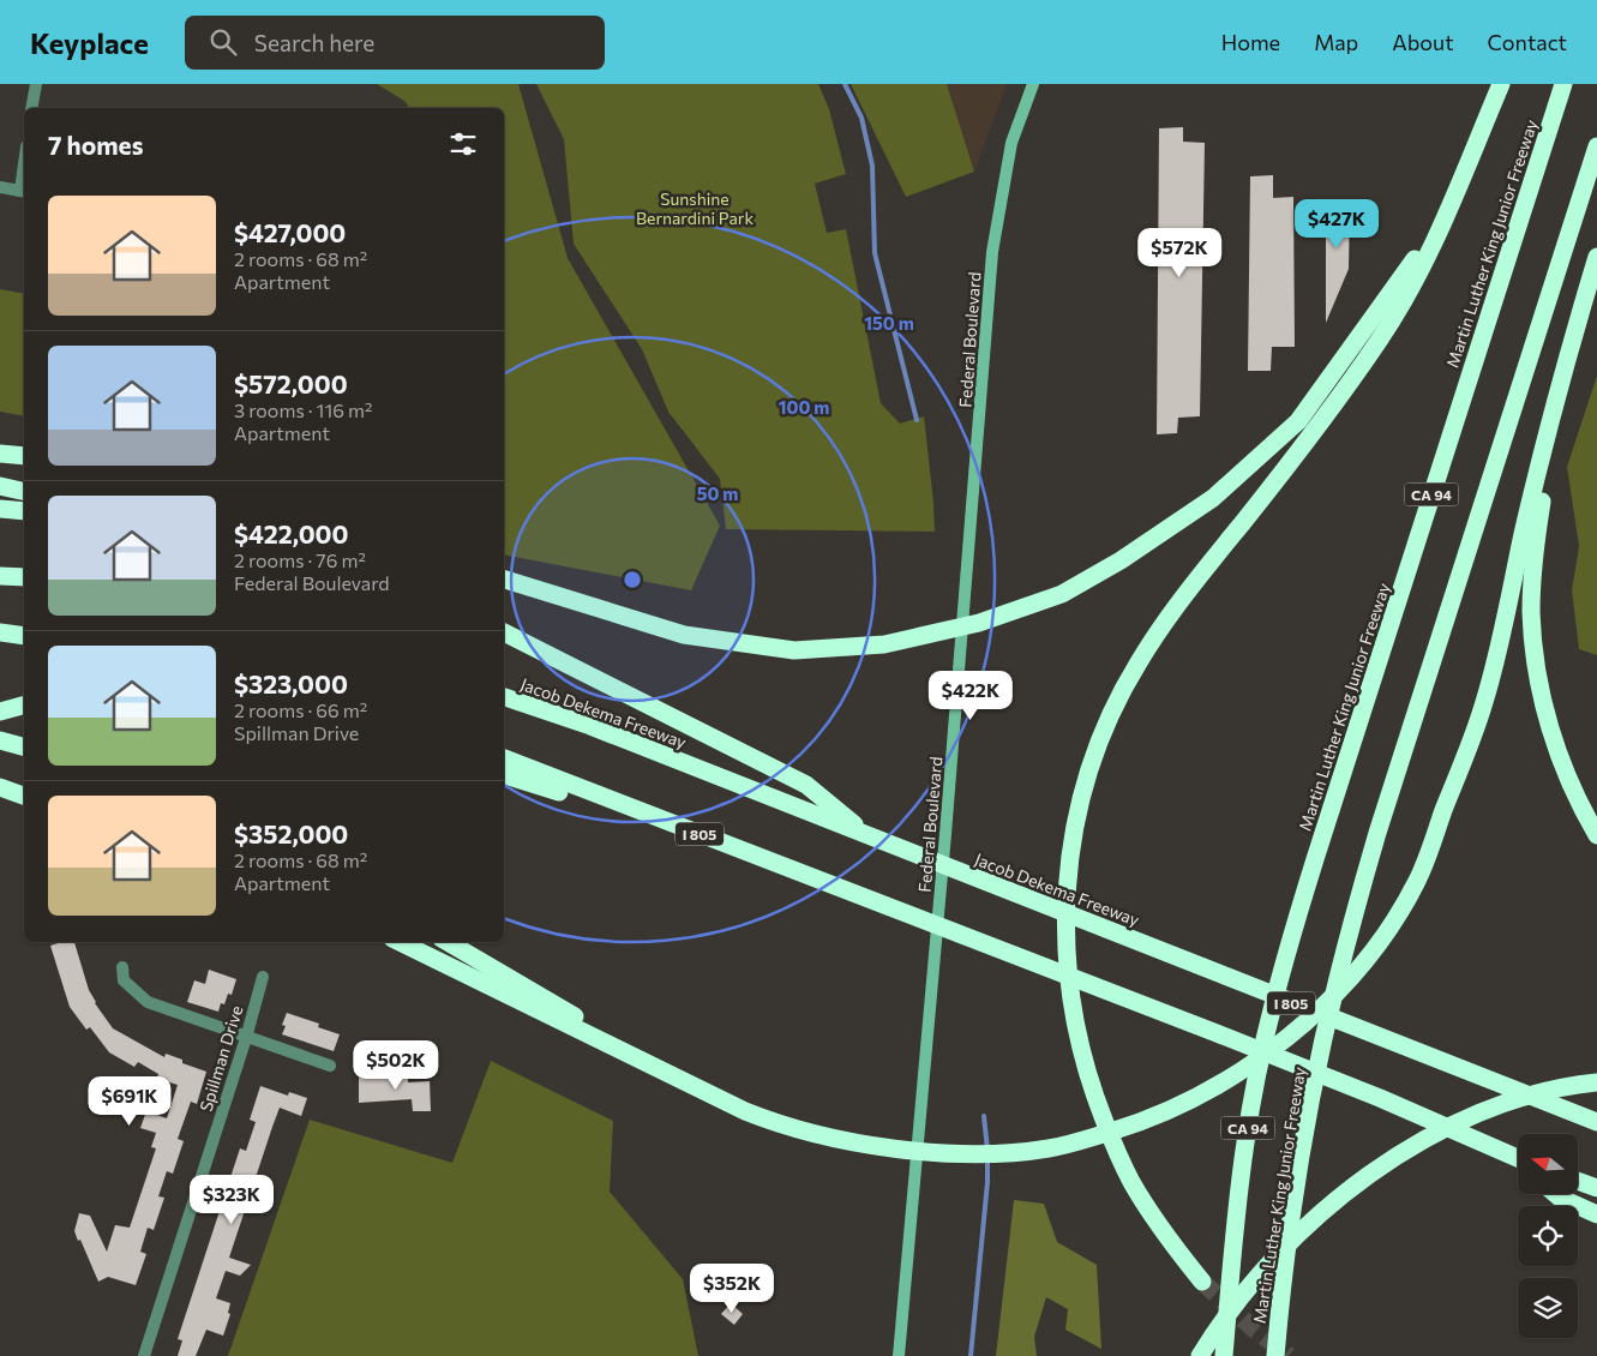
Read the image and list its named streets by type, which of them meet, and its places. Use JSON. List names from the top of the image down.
{
  "streets": {
    "highway": [
      "Martin Luther King Junior Freeway",
      "CA 94",
      "Jacob Dekema Freeway",
      "I 805"
    ],
    "main road": ["Federal Boulevard"],
    "street": ["Spillman Drive"]
  },
  "parks": ["Sunshine Bernardini Park"],
  "north": "left",
  "page": {
    "header": "Keyplace",
    "search": "Search here",
    "nav": [
      "Home",
      "Map",
      "About",
      "Contact"
    ],
    "heading": "7 homes",
    "list": [
      {
        "name": "$427,000",
        "note": "2 rooms · 68 m² · Apartment"
      },
      {
        "name": "$572,000",
        "note": "3 rooms · 116 m² · Apartment"
      },
      {
        "name": "$422,000",
        "note": "2 rooms · 76 m² · Federal Boulevard"
      },
      {
        "name": "$323,000",
        "note": "2 rooms · 66 m² · Spillman Drive"
      },
      {
        "name": "$352,000",
        "note": "2 rooms · 68 m² · Apartment"
      }
    ],
    "price": [
      "$427K",
      "$572K",
      "$422K",
      "$502K",
      "$691K",
      "$323K",
      "$352K"
    ]
  },
  "rings": ["150 m", "100 m", "50 m"]
}
